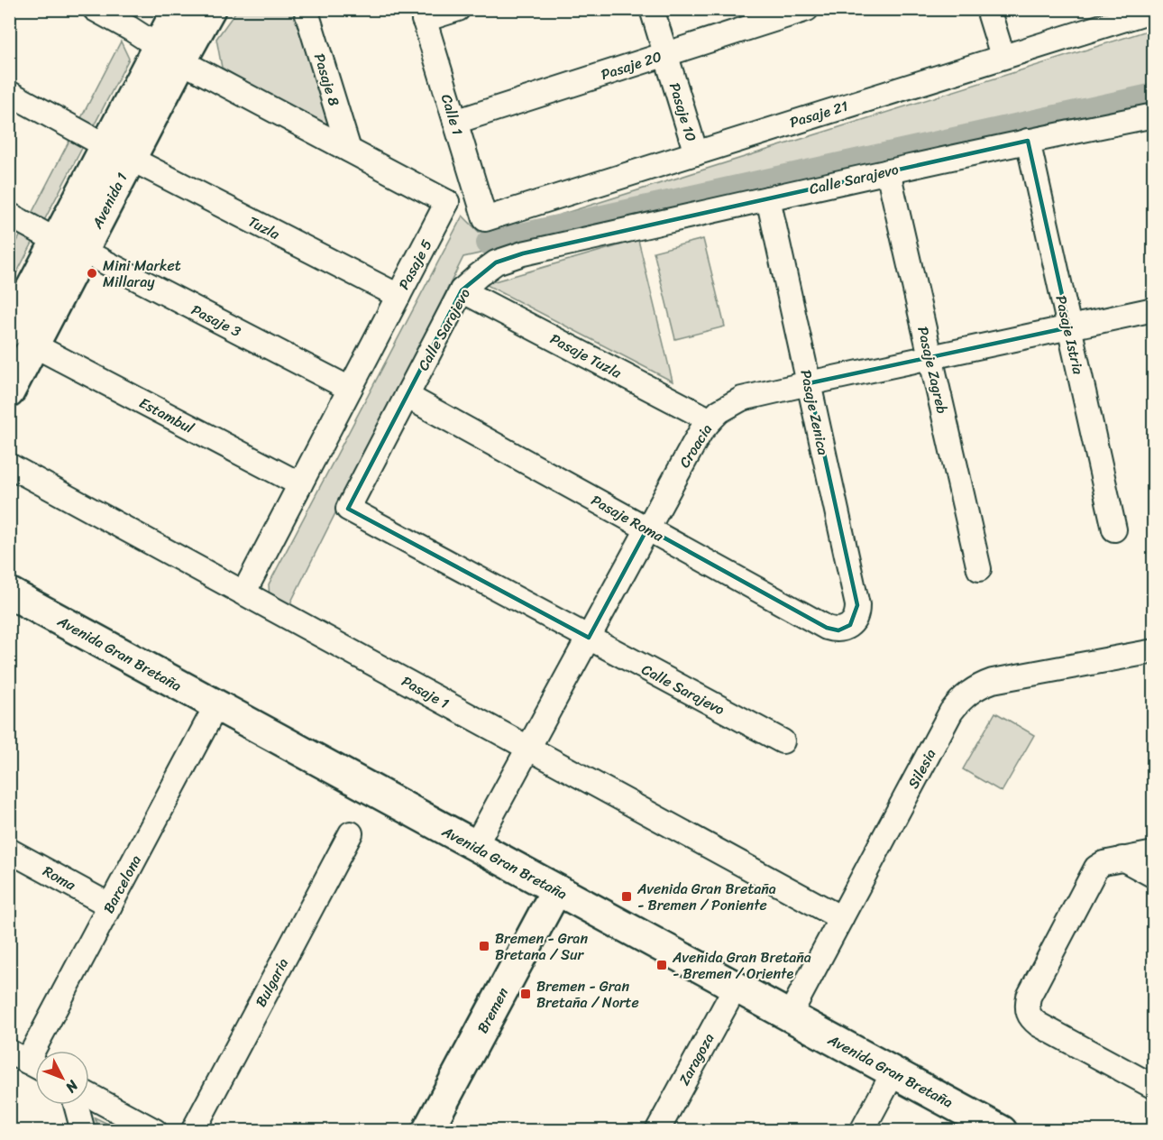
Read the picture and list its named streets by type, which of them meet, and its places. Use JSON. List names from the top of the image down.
{
  "streets": {
    "main road": ["Avenida 1", "Avenida Gran Bretaña", "Bremen"],
    "street": [
      "Pasaje 20",
      "Pasaje 8",
      "Pasaje 10",
      "Pasaje 21",
      "Calle 1",
      "Calle Sarajevo",
      "Tuzla",
      "Pasaje 5",
      "Pasaje 3",
      "Pasaje Istria",
      "Pasaje Tuzla",
      "Pasaje Zagreb",
      "Pasaje Zenica",
      "Estambul",
      "Croacia",
      "Pasaje Roma",
      "Pasaje 1",
      "Silesia",
      "Roma",
      "Barcelona",
      "Bulgaria",
      "Zaragoza"
    ]
  },
  "crossings": [
    ["Pasaje 20", "Pasaje 10"],
    ["Pasaje 20", "Calle 1"],
    ["Pasaje 10", "Pasaje 21"],
    ["Pasaje 21", "Calle 1"],
    ["Calle Sarajevo", "Pasaje Istria"],
    ["Calle Sarajevo", "Pasaje Tuzla"],
    ["Calle Sarajevo", "Pasaje Zagreb"],
    ["Calle Sarajevo", "Pasaje Zenica"],
    ["Calle Sarajevo", "Croacia"],
    ["Calle Sarajevo", "Pasaje Roma"],
    ["Avenida 1", "Tuzla"],
    ["Avenida 1", "Pasaje 3"],
    ["Avenida 1", "Estambul"],
    ["Tuzla", "Pasaje 5"],
    ["Pasaje 5", "Pasaje 3"],
    ["Pasaje 5", "Estambul"],
    ["Pasaje 5", "Pasaje 1"],
    ["Pasaje Istria", "Croacia"],
    ["Pasaje Tuzla", "Croacia"],
    ["Pasaje Zagreb", "Croacia"],
    ["Pasaje Zenica", "Croacia"],
    ["Pasaje Zenica", "Pasaje Roma"],
    ["Croacia", "Pasaje Roma"],
    ["Croacia", "Avenida Gran Bretaña"],
    ["Croacia", "Pasaje 1"],
    ["Avenida Gran Bretaña", "Silesia"],
    ["Avenida Gran Bretaña", "Barcelona"],
    ["Avenida Gran Bretaña", "Bremen"],
    ["Avenida Gran Bretaña", "Zaragoza"],
    ["Pasaje 1", "Silesia"],
    ["Roma", "Barcelona"]
  ],
  "places": {
    "other": ["Mini Market Millaray"],
    "transit": [
      "Avenida Gran Bretaña - Bremen / Poniente",
      "Bremen - Gran Bretana / Sur",
      "Avenida Gran Bretaña - Bremen / Oriente",
      "Bremen - Gran Bretaña / Norte"
    ]
  },
  "north": "bottom right"
}
